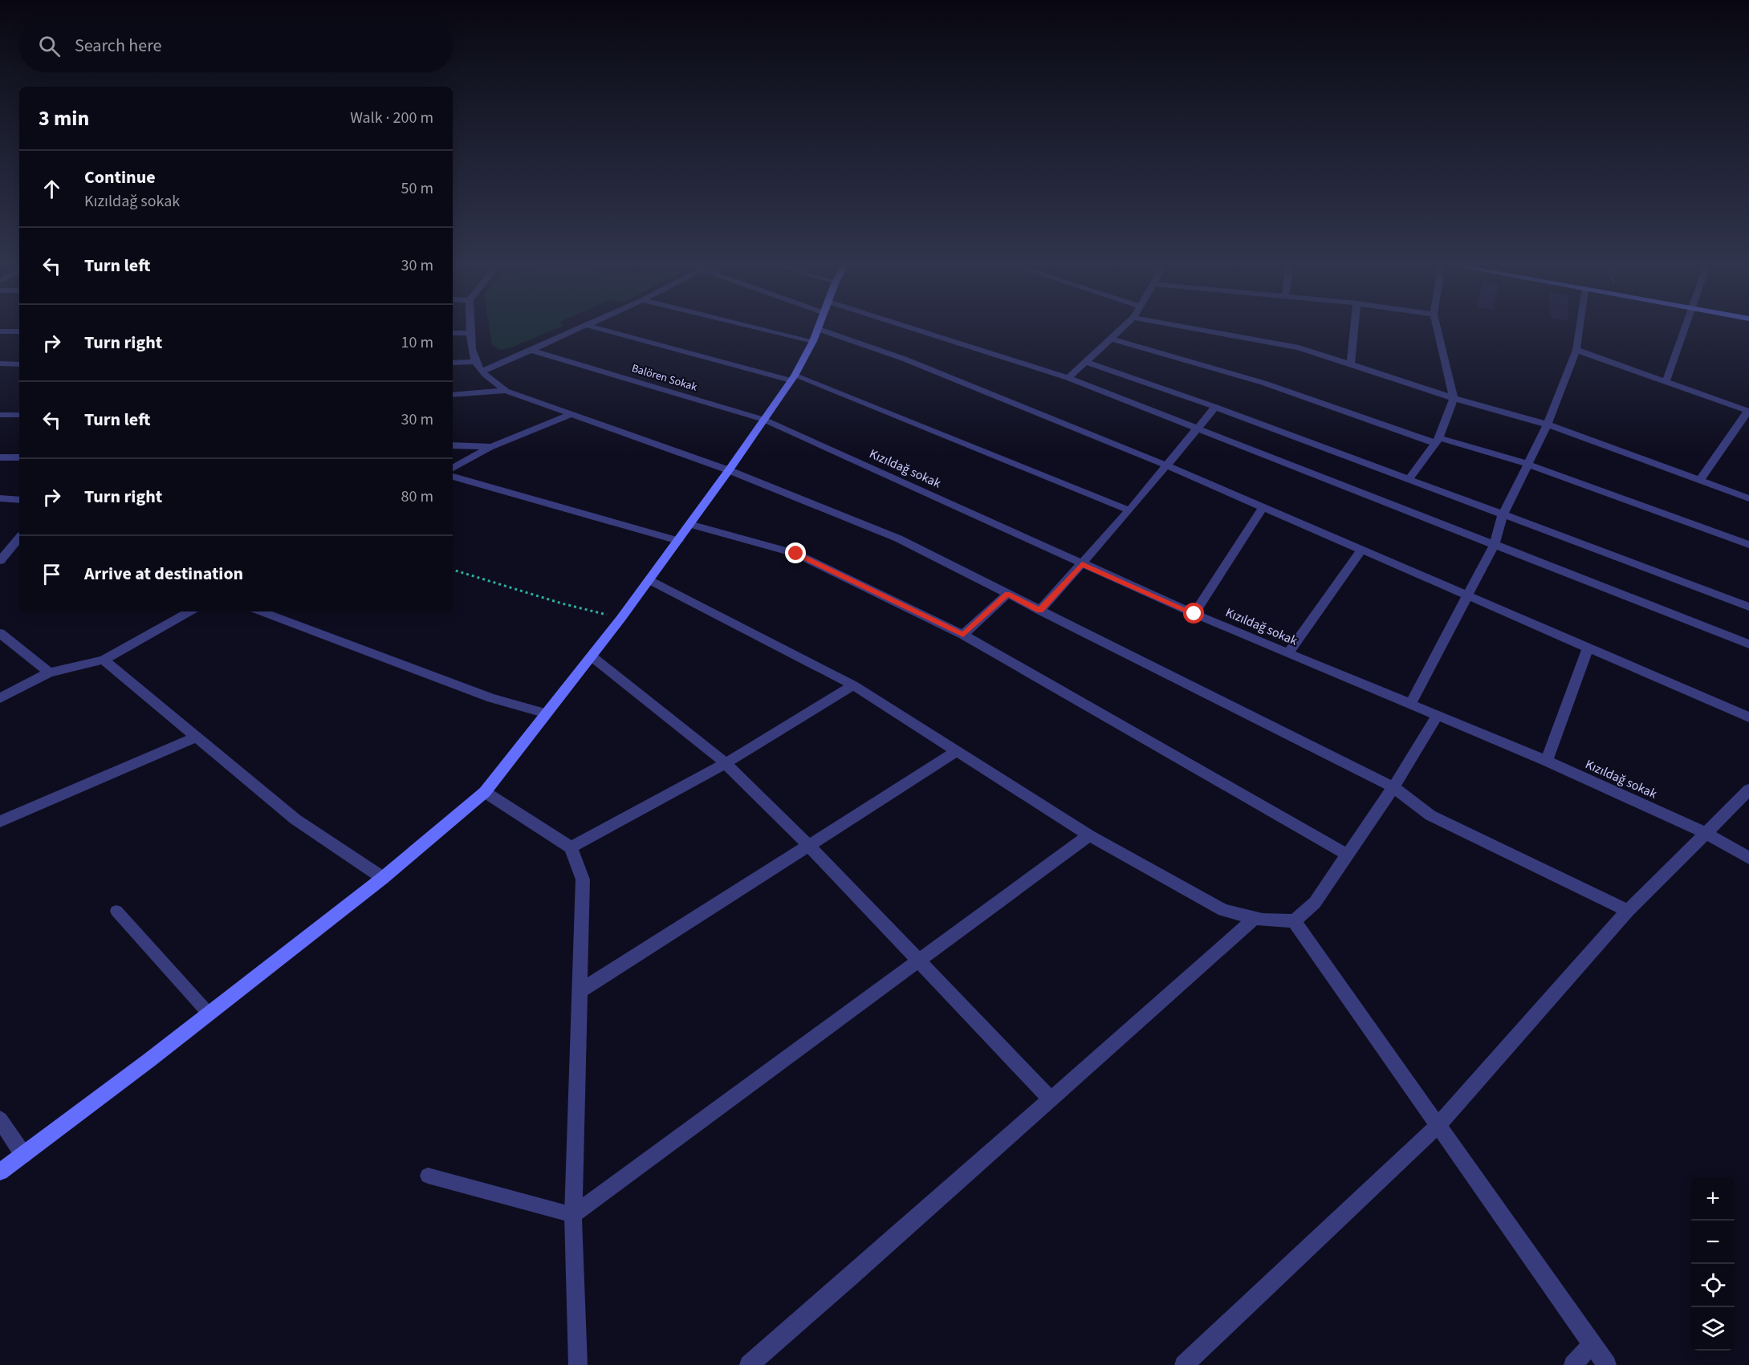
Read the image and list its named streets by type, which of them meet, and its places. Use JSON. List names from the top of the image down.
{
  "streets": {
    "street": ["Balören Sokak", "Kızıldağ sokak"]
  },
  "crossings": [
    ["Balören Sokak", "Kızıldağ sokak"]
  ],
  "page": {
    "search": "Search here",
    "heading": ["3 min", "Walk · 200 m"],
    "list": [
      ["Continue", "Kızıldağ sokak", "50 m"],
      ["Turn left", "30 m"],
      ["Turn right", "10 m"],
      ["Turn left", "30 m"],
      ["Turn right", "80 m"],
      "Arrive at destination"
    ],
    "map_buttons": ["+", "−"]
  }
}
